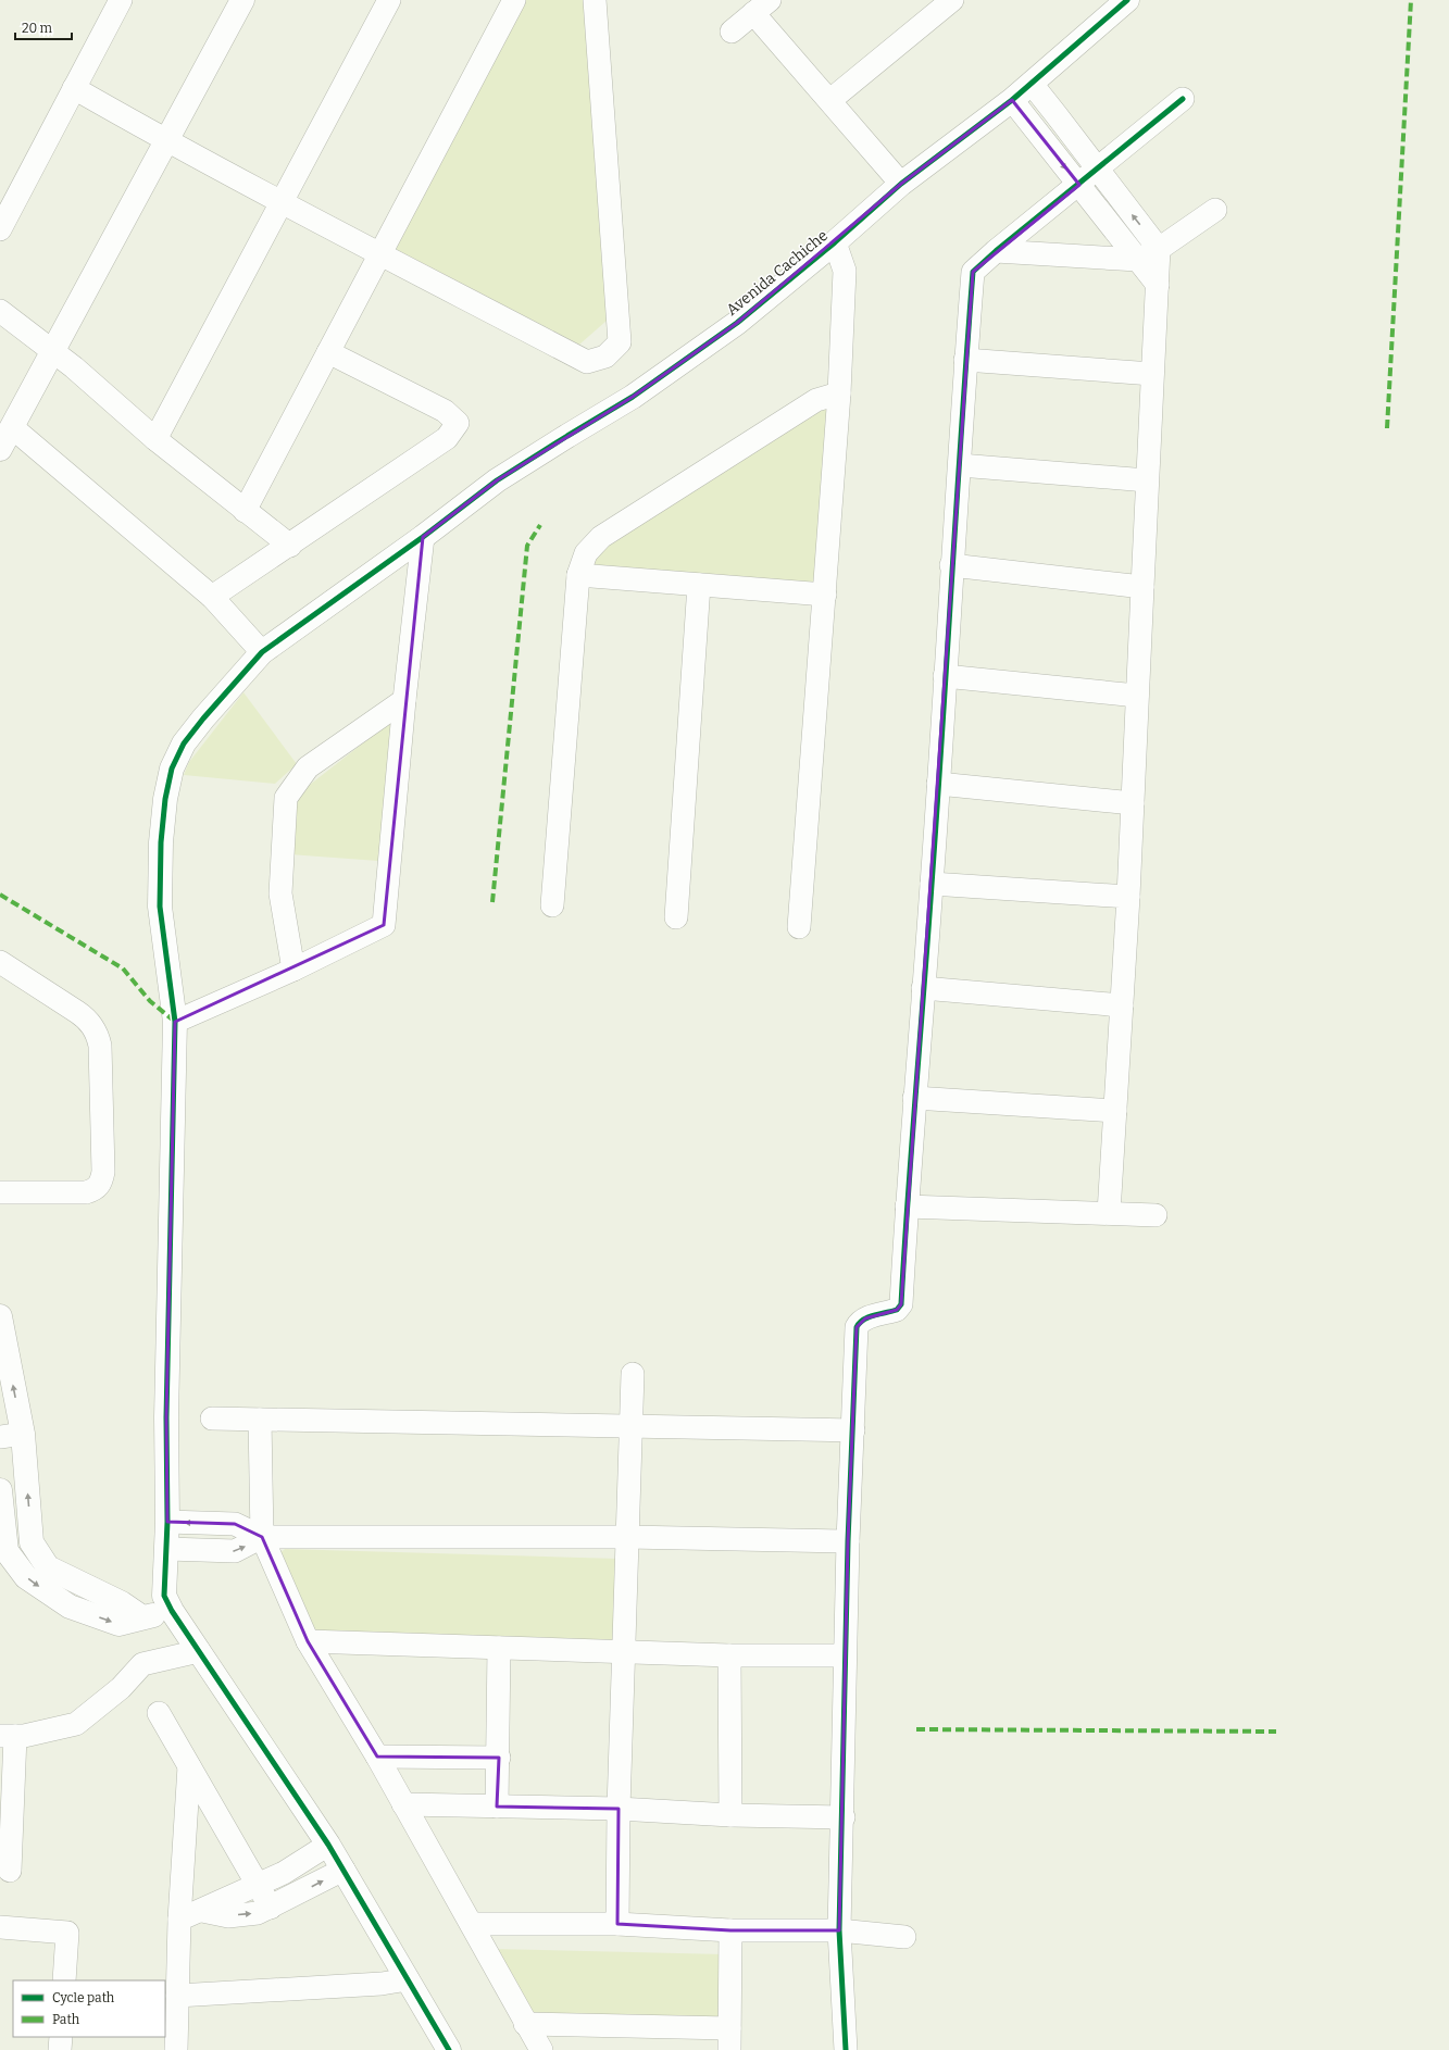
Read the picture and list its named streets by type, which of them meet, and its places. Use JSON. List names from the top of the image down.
{
  "streets": {
    "street": ["Avenida Cachiche"]
  },
  "legend": ["Cycle path", "Path"],
  "scale_bar": "20 m"
}
